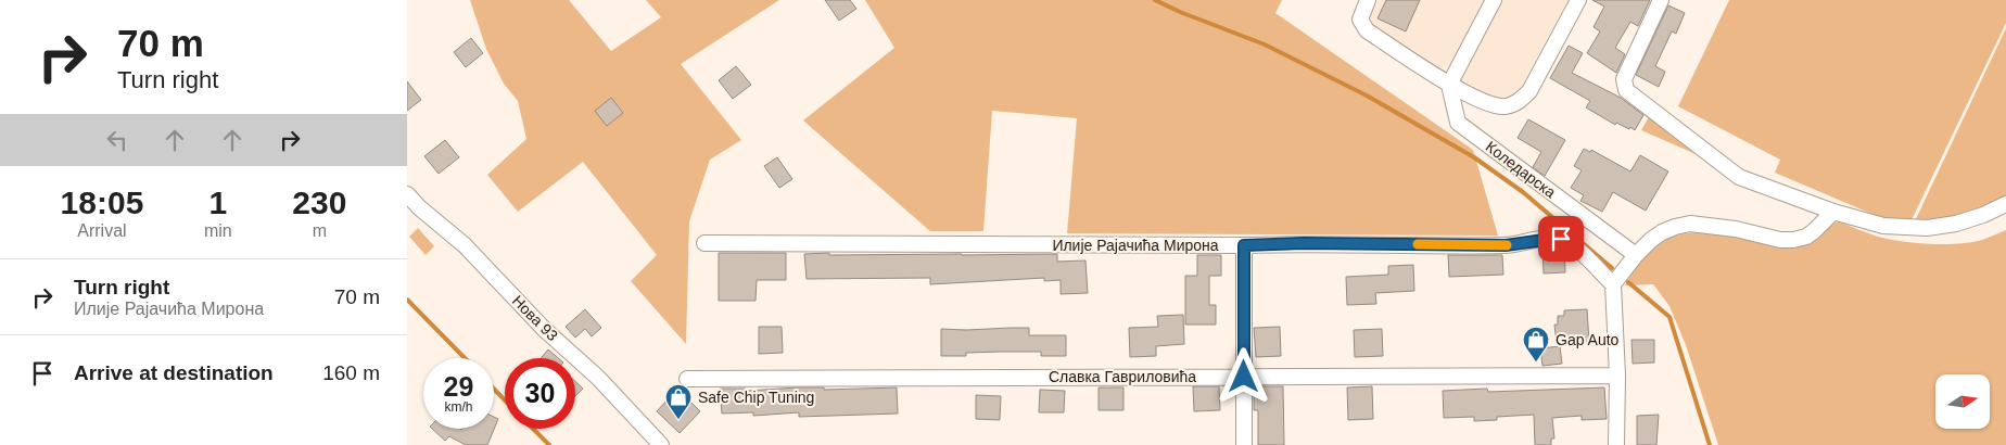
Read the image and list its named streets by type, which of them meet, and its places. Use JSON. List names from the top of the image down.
{
  "streets": {
    "street": [
      "Коледарска",
      "Илије Рајачића Мирона",
      "Нова 93",
      "Славка Гавриловића"
    ]
  },
  "places": {
    "shop": ["Gap Auto", "Safe Chip Tuning"]
  },
  "north": "right",
  "page": {
    "turn": ["70 m", "Turn right"],
    "eta": [
      "18:05",
      "Arrival",
      "1",
      "min",
      "230",
      "m"
    ],
    "list": [
      {
        "name": "Turn right",
        "note": "Илије Рајачића Мирона",
        "value": "70 m"
      },
      {
        "name": "Arrive at destination",
        "value": "160 m"
      }
    ],
    "speed": "29 km/h",
    "limit": "30"
  }
}
